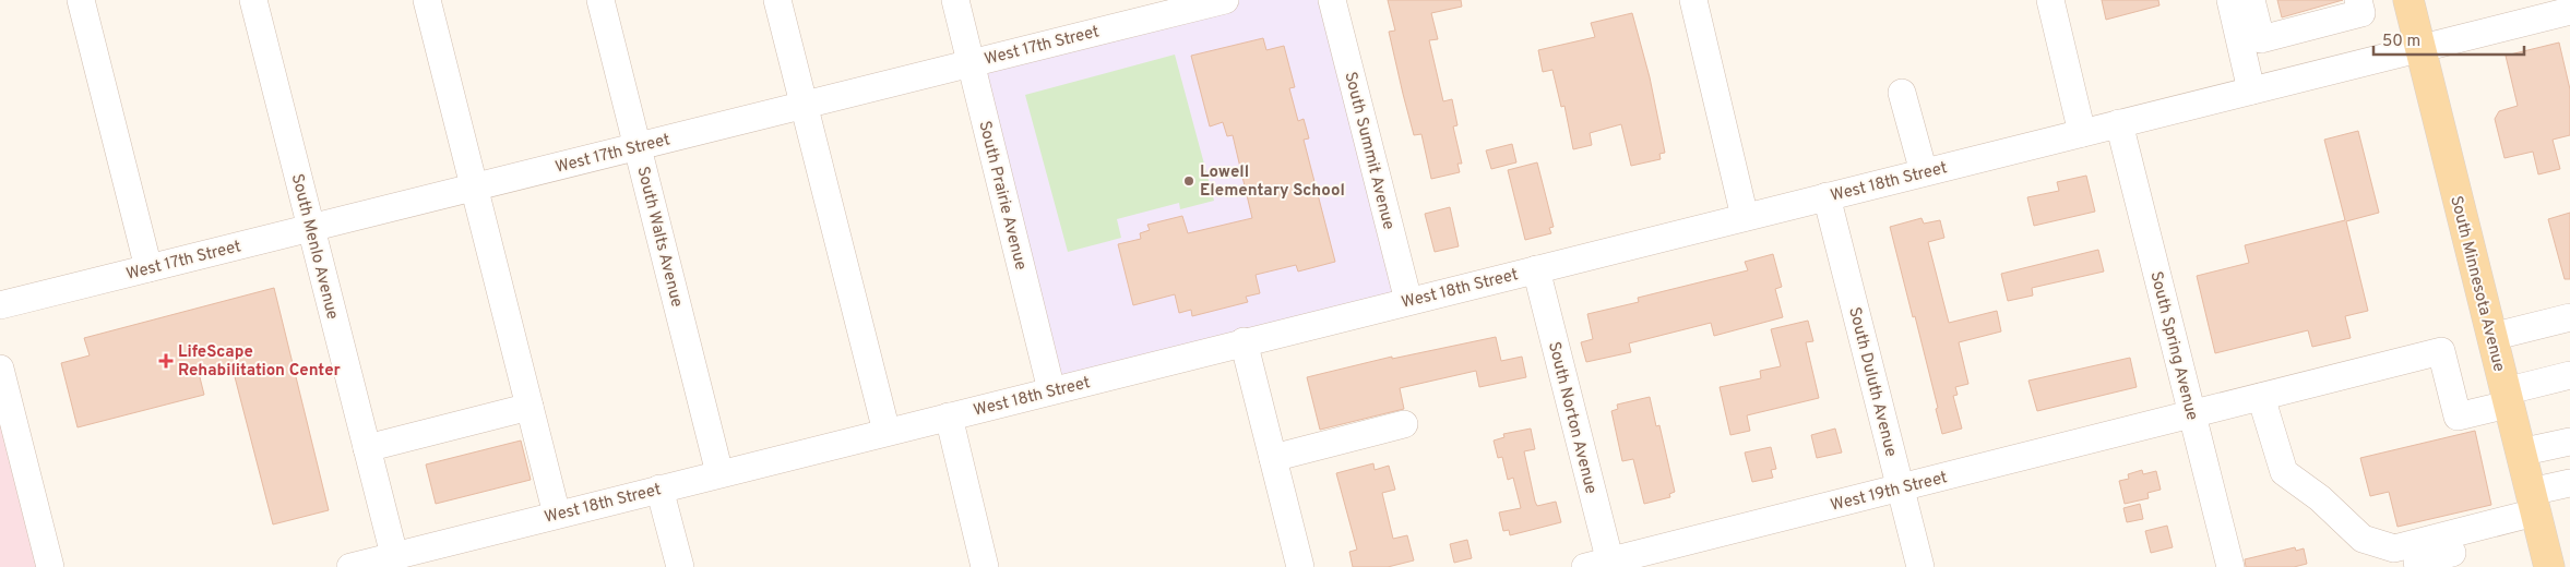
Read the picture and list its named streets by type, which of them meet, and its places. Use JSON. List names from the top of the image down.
{
  "streets": {
    "main road": ["South Minnesota Avenue"],
    "street": [
      "West 17th Street",
      "South Summit Avenue",
      "West 18th Street",
      "South Prairie Avenue",
      "South Walts Avenue",
      "South Menlo Avenue",
      "South Spring Avenue",
      "South Duluth Avenue",
      "South Norton Avenue",
      "West 19th Street"
    ]
  },
  "crossings": [
    ["West 17th Street", "South Prairie Avenue"],
    ["West 17th Street", "South Walts Avenue"],
    ["West 17th Street", "South Menlo Avenue"],
    ["South Summit Avenue", "West 18th Street"],
    ["West 18th Street", "South Prairie Avenue"],
    ["West 18th Street", "South Walts Avenue"],
    ["West 18th Street", "South Menlo Avenue"],
    ["West 18th Street", "South Minnesota Avenue"],
    ["West 18th Street", "South Spring Avenue"],
    ["West 18th Street", "South Duluth Avenue"],
    ["West 18th Street", "South Norton Avenue"],
    ["South Minnesota Avenue", "West 19th Street"],
    ["South Spring Avenue", "West 19th Street"],
    ["South Duluth Avenue", "West 19th Street"],
    ["South Norton Avenue", "West 19th Street"]
  ],
  "places": {
    "other": ["Lowell Elementary School"],
    "health": ["LifeScape Rehabilitation Center"]
  },
  "scale_bar": "50 m"
}
